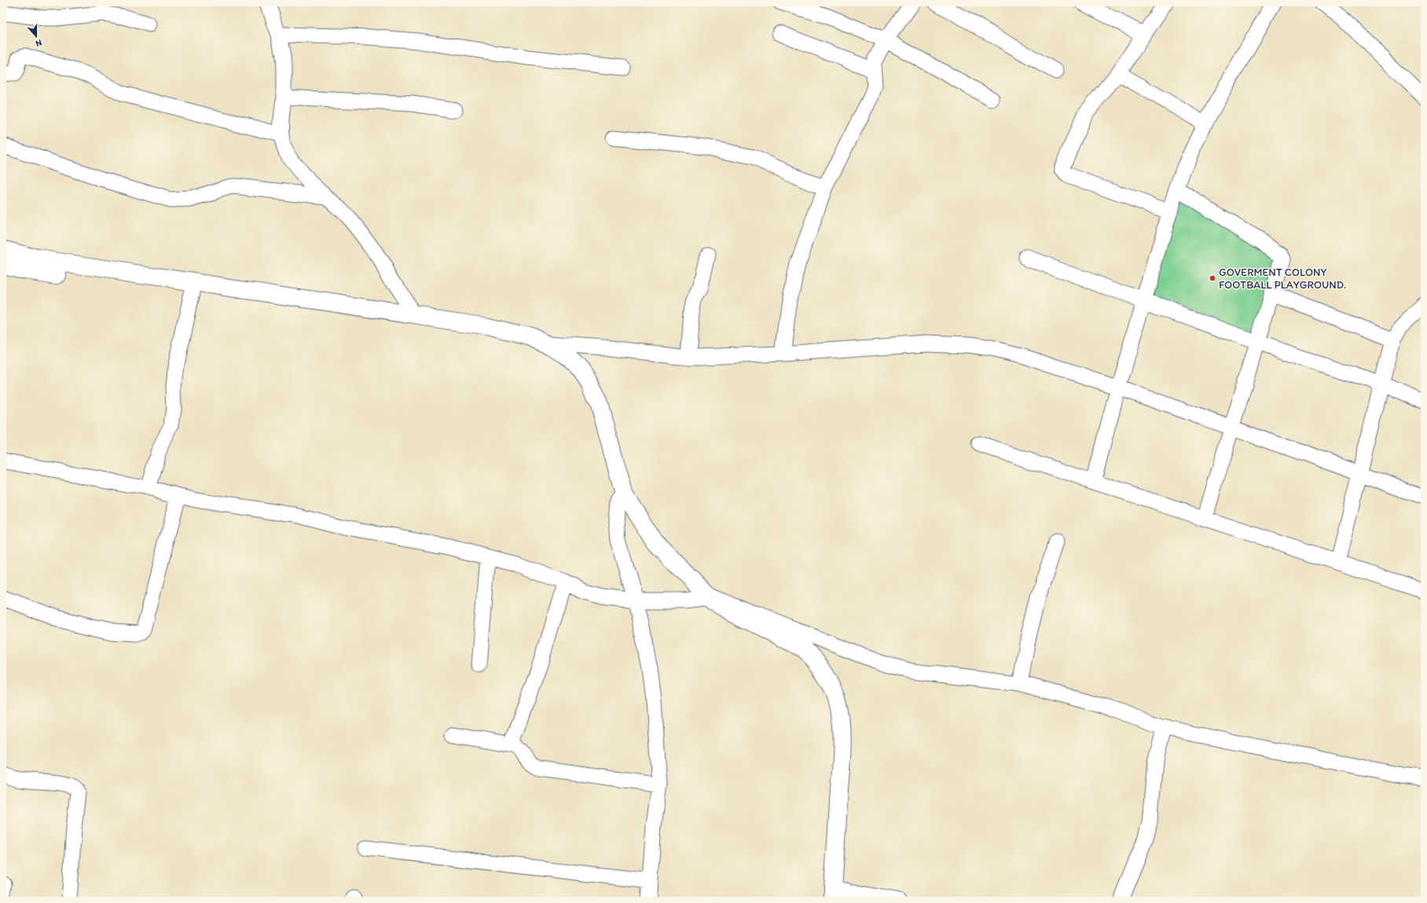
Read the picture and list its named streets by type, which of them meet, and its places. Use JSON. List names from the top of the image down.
{
  "places": ["GOVERMENT COLONY FOOTBALL PLAYGROUND."],
  "north": "bottom"
}
